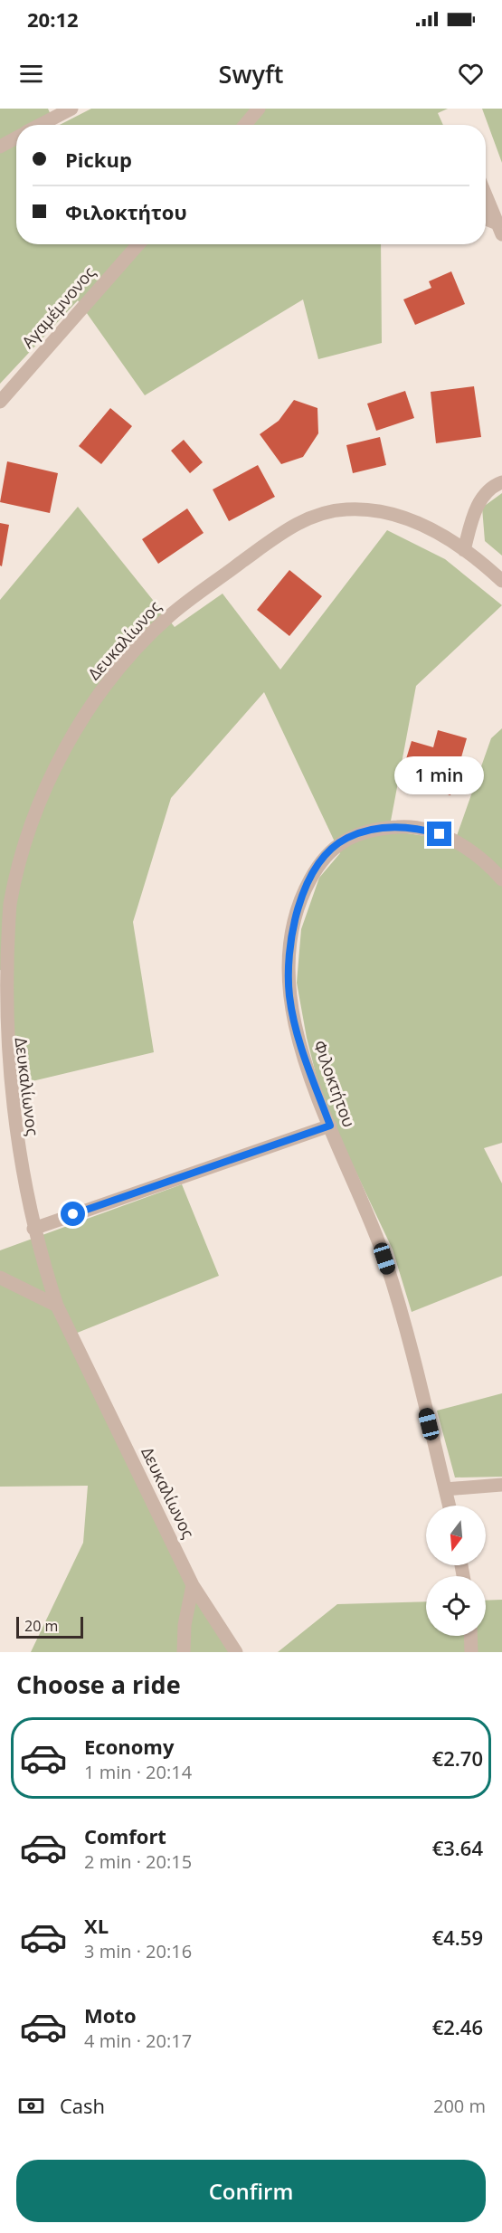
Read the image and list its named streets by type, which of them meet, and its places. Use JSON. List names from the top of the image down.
{
  "streets": {
    "street": ["Αγαμέμνονος", "Δευκαλίωνος", "Φιλοκτήτου"]
  },
  "scale_bar": "20 m",
  "north": "bottom",
  "page": {
    "status": "20:12",
    "header": "Swyft",
    "banner": ["Pickup", "Φιλοκτήτου"],
    "bubble": "1 min",
    "scale": "20 m",
    "heading": "Choose a ride",
    "list": [
      {
        "name": "Economy",
        "note": "1 min · 20:14",
        "value": "€2.70"
      },
      {
        "name": "Comfort",
        "note": "2 min · 20:15",
        "value": "€3.64"
      },
      {
        "name": "XL",
        "note": "3 min · 20:16",
        "value": "€4.59"
      },
      {
        "name": "Moto",
        "note": "4 min · 20:17",
        "value": "€2.46"
      }
    ],
    "pay": ["Cash", "200 m"],
    "buttons": "Confirm"
  }
}
